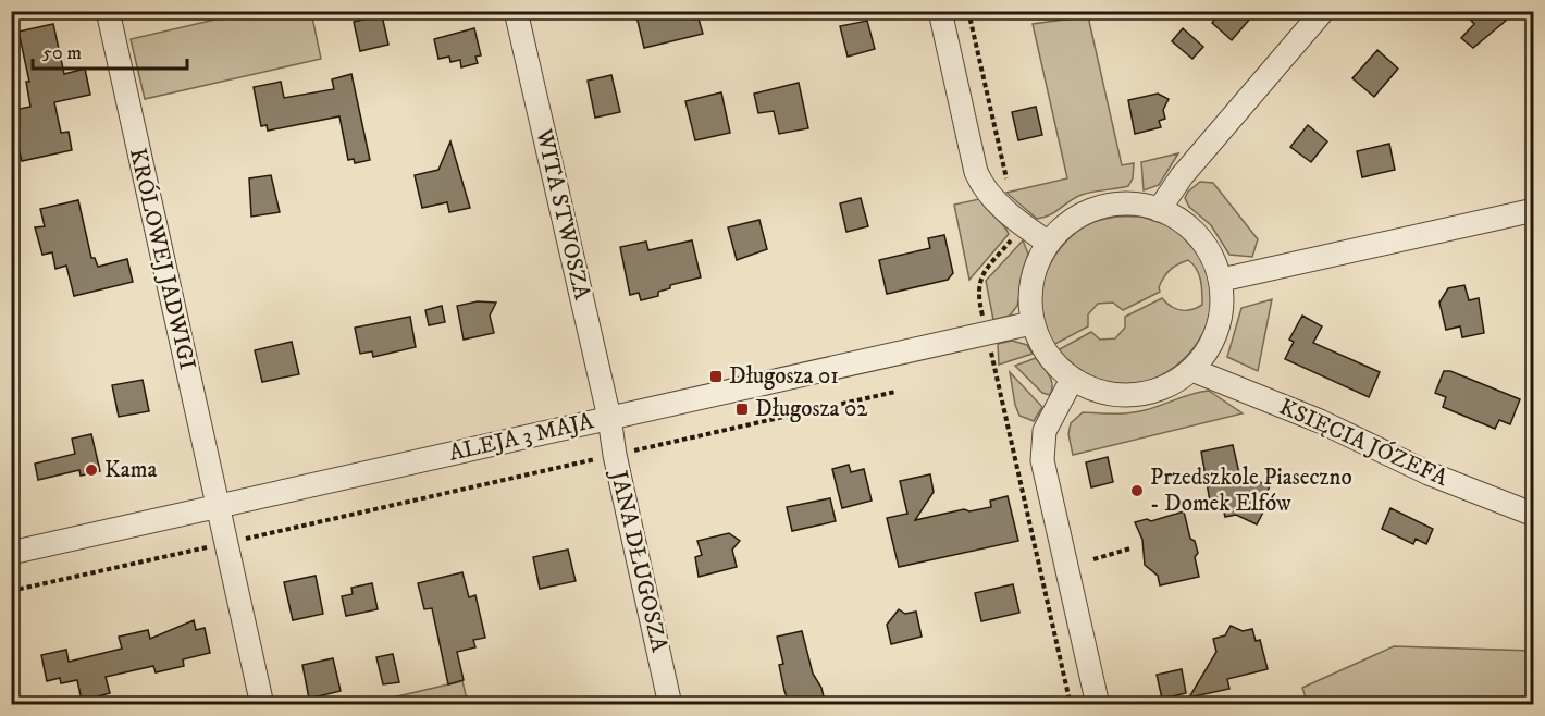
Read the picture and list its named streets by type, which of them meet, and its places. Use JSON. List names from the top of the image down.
{
  "streets": {
    "street": [
      "WITA STWOSZA",
      "KRÓLOWEJ JADWIGI",
      "ALEJA 3 MAJA",
      "KSIĘCIA JÓZEFA",
      "JANA DŁUGOSZA"
    ]
  },
  "crossings": [
    ["WITA STWOSZA", "ALEJA 3 MAJA"],
    ["WITA STWOSZA", "JANA DŁUGOSZA"],
    ["KRÓLOWEJ JADWIGI", "ALEJA 3 MAJA"],
    ["ALEJA 3 MAJA", "KSIĘCIA JÓZEFA"],
    ["ALEJA 3 MAJA", "JANA DŁUGOSZA"]
  ],
  "places": {
    "transit": ["Długosza 01", "Długosza 02"],
    "other": ["Kama", "Przedszkole Piaseczno - Domek Elfów"]
  },
  "scale_bar": "50 m"
}
